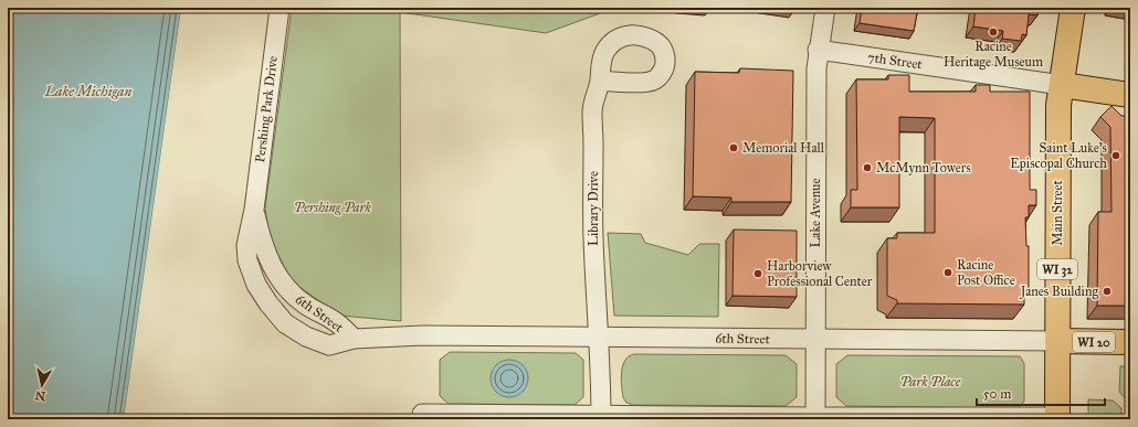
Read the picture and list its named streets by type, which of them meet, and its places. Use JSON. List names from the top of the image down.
{
  "streets": {
    "main road": [
      "7th Street",
      "Main Street",
      "WI 32",
      "6th Street",
      "WI 20"
    ],
    "street": ["Pershing Park Drive", "Library Drive", "Lake Avenue"]
  },
  "crossings": [
    ["7th Street", "Lake Avenue"],
    ["7th Street", "Main Street"],
    ["Pershing Park Drive", "6th Street"],
    ["Library Drive", "6th Street"],
    ["Lake Avenue", "6th Street"],
    ["Main Street", "6th Street"]
  ],
  "water": ["Lake Michigan"],
  "parks": ["Pershing Park", "Park Place"],
  "places": [
    "Racine Heritage Museum",
    "Memorial Hall",
    "Saint Luke's Episcopal Church",
    "McMynn Towers",
    "Racine Post Office",
    "Harborview Professional Center",
    "Janes Building"
  ],
  "scale_bar": "50 m",
  "north": "bottom"
}
